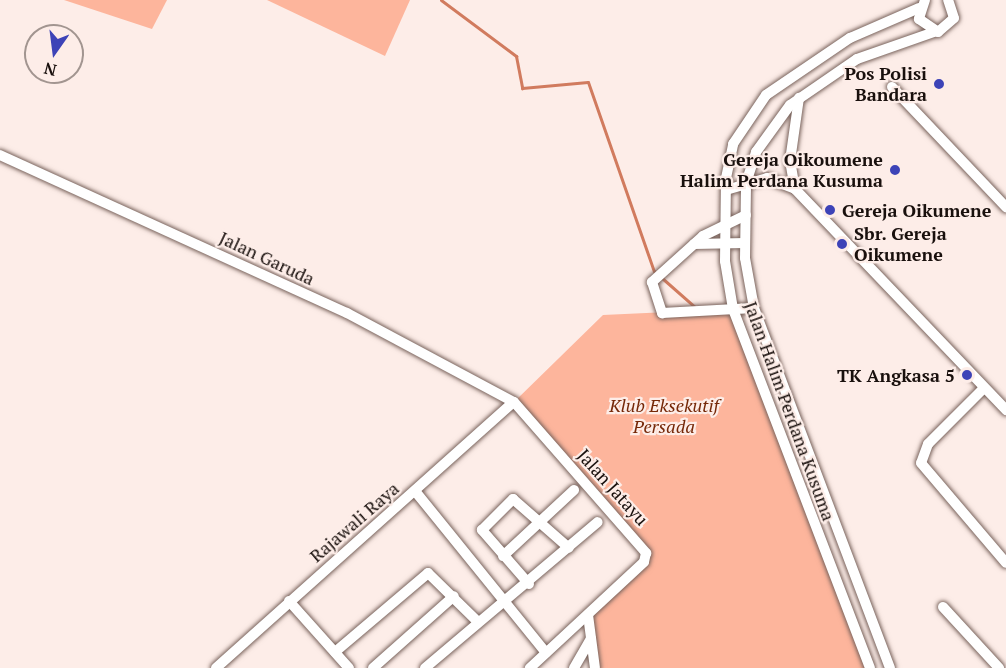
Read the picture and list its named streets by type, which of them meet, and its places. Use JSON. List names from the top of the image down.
{
  "streets": {
    "street": [
      "Jalan Garuda",
      "Jalan Halim Perdana Kusuma",
      "Jalan Jatayu",
      "Rajawali Raya"
    ]
  },
  "crossings": [
    ["Jalan Garuda", "Jalan Jatayu"],
    ["Jalan Garuda", "Rajawali Raya"],
    ["Jalan Jatayu", "Rajawali Raya"]
  ],
  "parks": ["Klub Eksekutif Persada"],
  "places": [
    "Pos Polisi Bandara",
    "Gereja Oikoumene Halim Perdana Kusuma",
    "Gereja Oikumene",
    "Sbr. Gereja Oikumene",
    "TK Angkasa 5"
  ],
  "north": "bottom"
}
